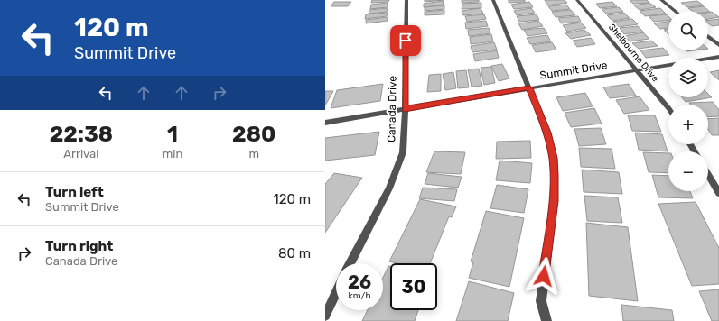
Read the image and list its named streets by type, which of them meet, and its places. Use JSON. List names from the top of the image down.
{
  "streets": {
    "street": ["Shelbourne Drive", "Summit Drive", "Canada Drive"]
  },
  "crossings": [
    ["Shelbourne Drive", "Summit Drive"],
    ["Summit Drive", "Canada Drive"]
  ],
  "page": {
    "turn": ["120 m", "Summit Drive"],
    "map_buttons": ["+", "−"],
    "eta": [
      "22:38",
      "Arrival",
      "1",
      "min",
      "280",
      "m"
    ],
    "list": [
      {
        "name": "Turn left",
        "note": "Summit Drive",
        "value": "120 m"
      },
      {
        "name": "Turn right",
        "note": "Canada Drive",
        "value": "80 m"
      }
    ],
    "speed": "26 km/h",
    "limit": "30"
  }
}
